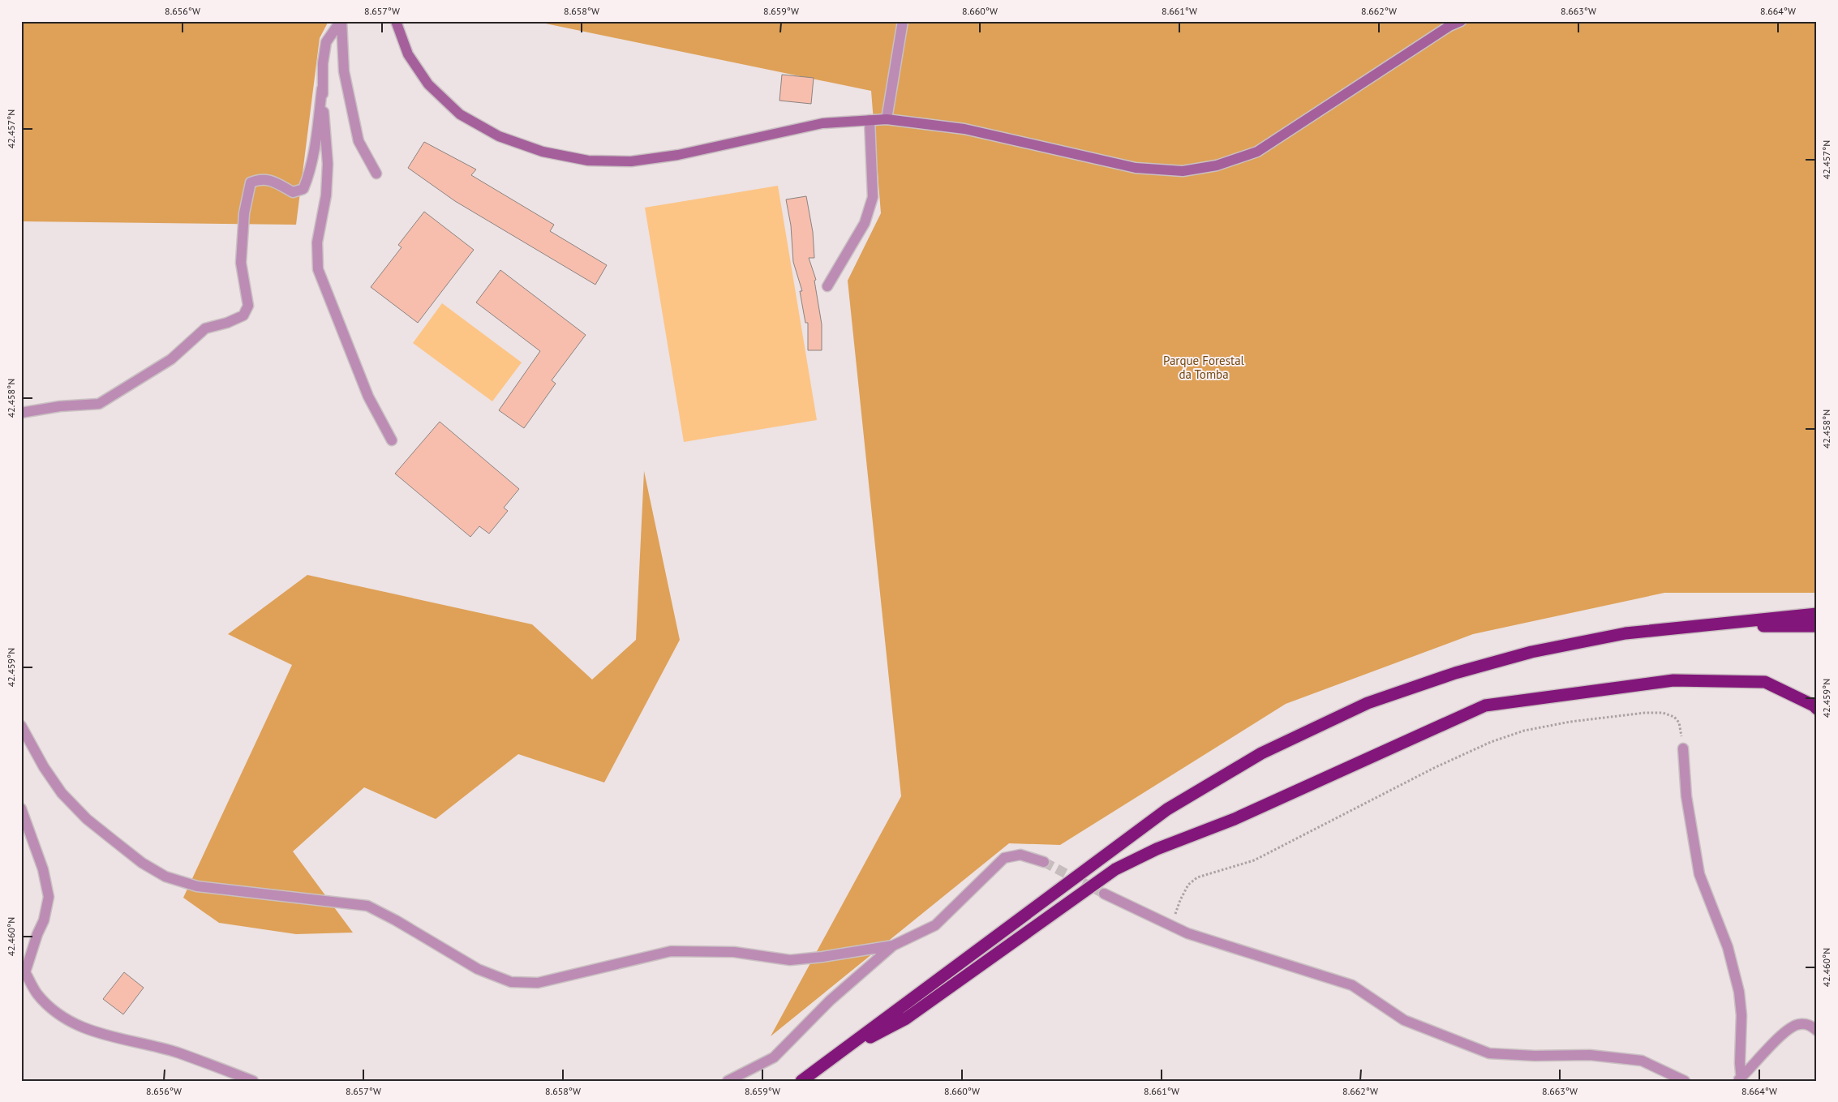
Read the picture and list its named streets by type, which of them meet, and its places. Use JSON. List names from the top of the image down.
{
  "parks": ["Parque Forestal da Tomba"],
  "coordinates": [
    "8.656°W",
    "8.657°W",
    "8.658°W",
    "8.659°W",
    "8.660°W",
    "8.661°W",
    "8.662°W",
    "8.663°W",
    "8.664°W",
    "42.457°N",
    "42.458°N",
    "42.459°N",
    "42.460°N"
  ]
}
